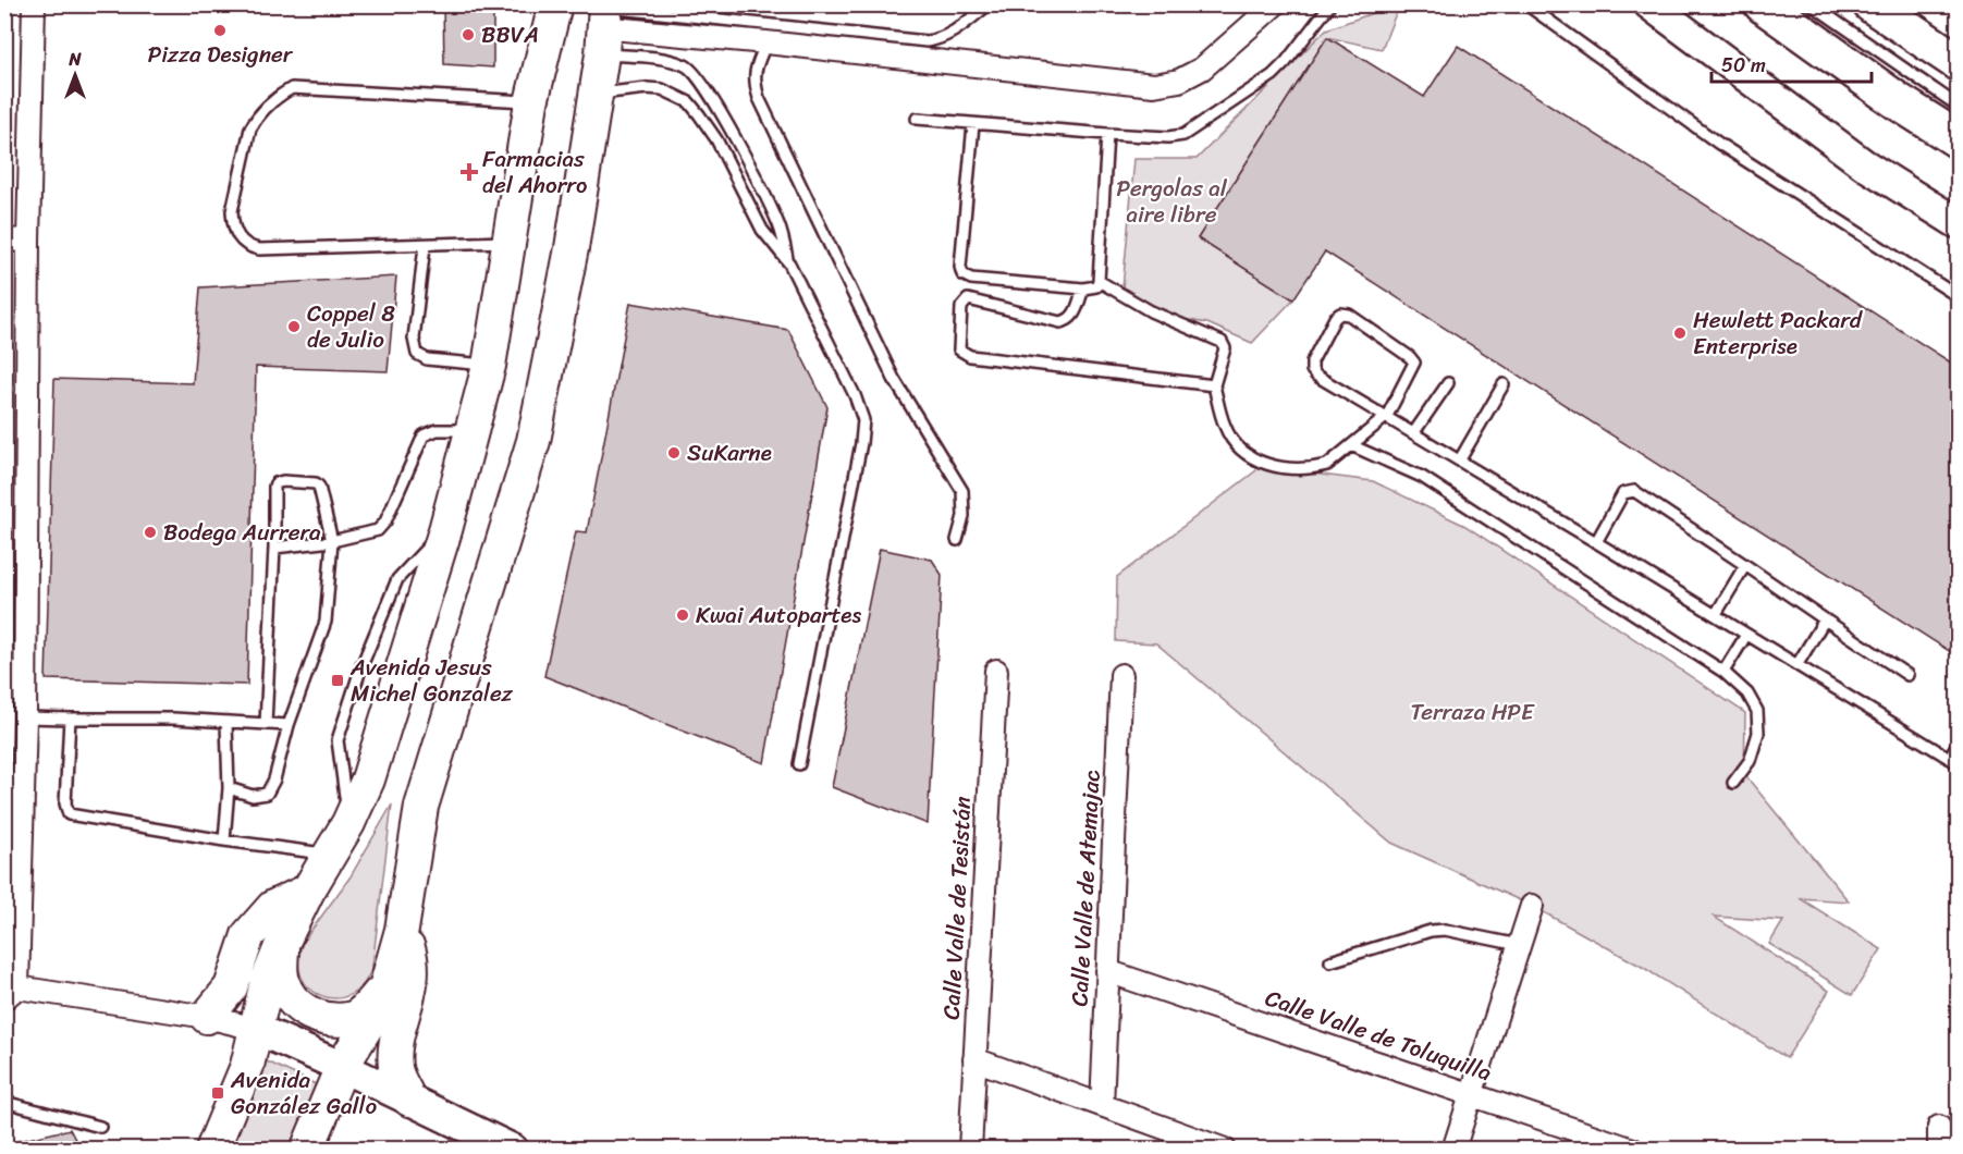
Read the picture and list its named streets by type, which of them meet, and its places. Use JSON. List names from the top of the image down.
{
  "streets": {
    "street": ["Calle Valle de Atemajac", "Calle Valle de Tesistán", "Calle Valle de Toluquilla"]
  },
  "crossings": [
    ["Calle Valle de Atemajac", "Calle Valle de Toluquilla"]
  ],
  "parks": ["Pergolas al aire libre", "Terraza HPE"],
  "places": {
    "other": [
      "Pizza Designer",
      "BBVA",
      "Coppel 8 de Julio",
      "Hewlett Packard Enterprise",
      "SuKarne",
      "Bodega Aurrera",
      "Kwai Autopartes"
    ],
    "health": ["Farmacias del Ahorro"],
    "transit": ["Avenida Jesus Michel Gonzalez", "Avenida González Gallo"]
  },
  "scale_bar": "50 m",
  "north": "top"
}
